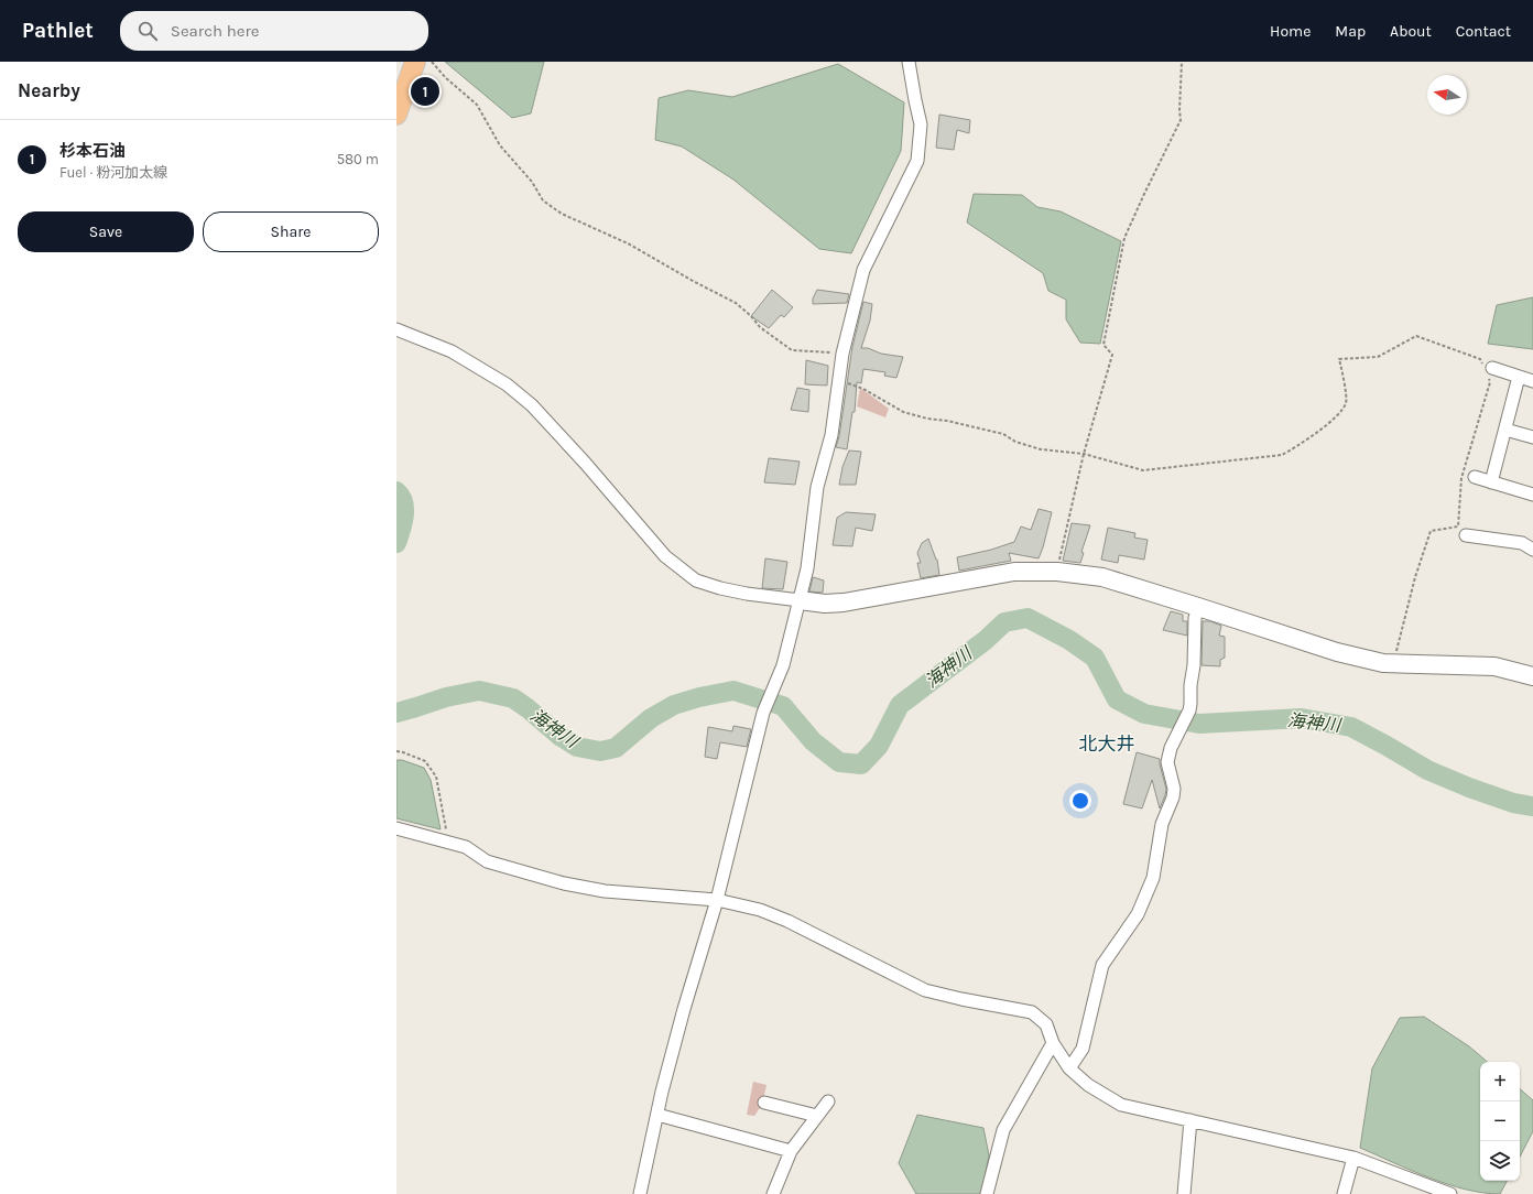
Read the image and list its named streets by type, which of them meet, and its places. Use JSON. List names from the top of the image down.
{
  "districts": ["北大井"],
  "water": ["海神川"],
  "north": "left",
  "page": {
    "header": "Pathlet",
    "search": "Search here",
    "nav": [
      "Home",
      "Map",
      "About",
      "Contact"
    ],
    "heading": "Nearby",
    "pins": "1",
    "list": [
      {
        "mark": "1",
        "name": "杉本石油",
        "note": "Fuel · 粉河加太線",
        "value": "580 m"
      }
    ],
    "buttons": ["Save", "Share"],
    "map_buttons": ["+", "−"]
  }
}
